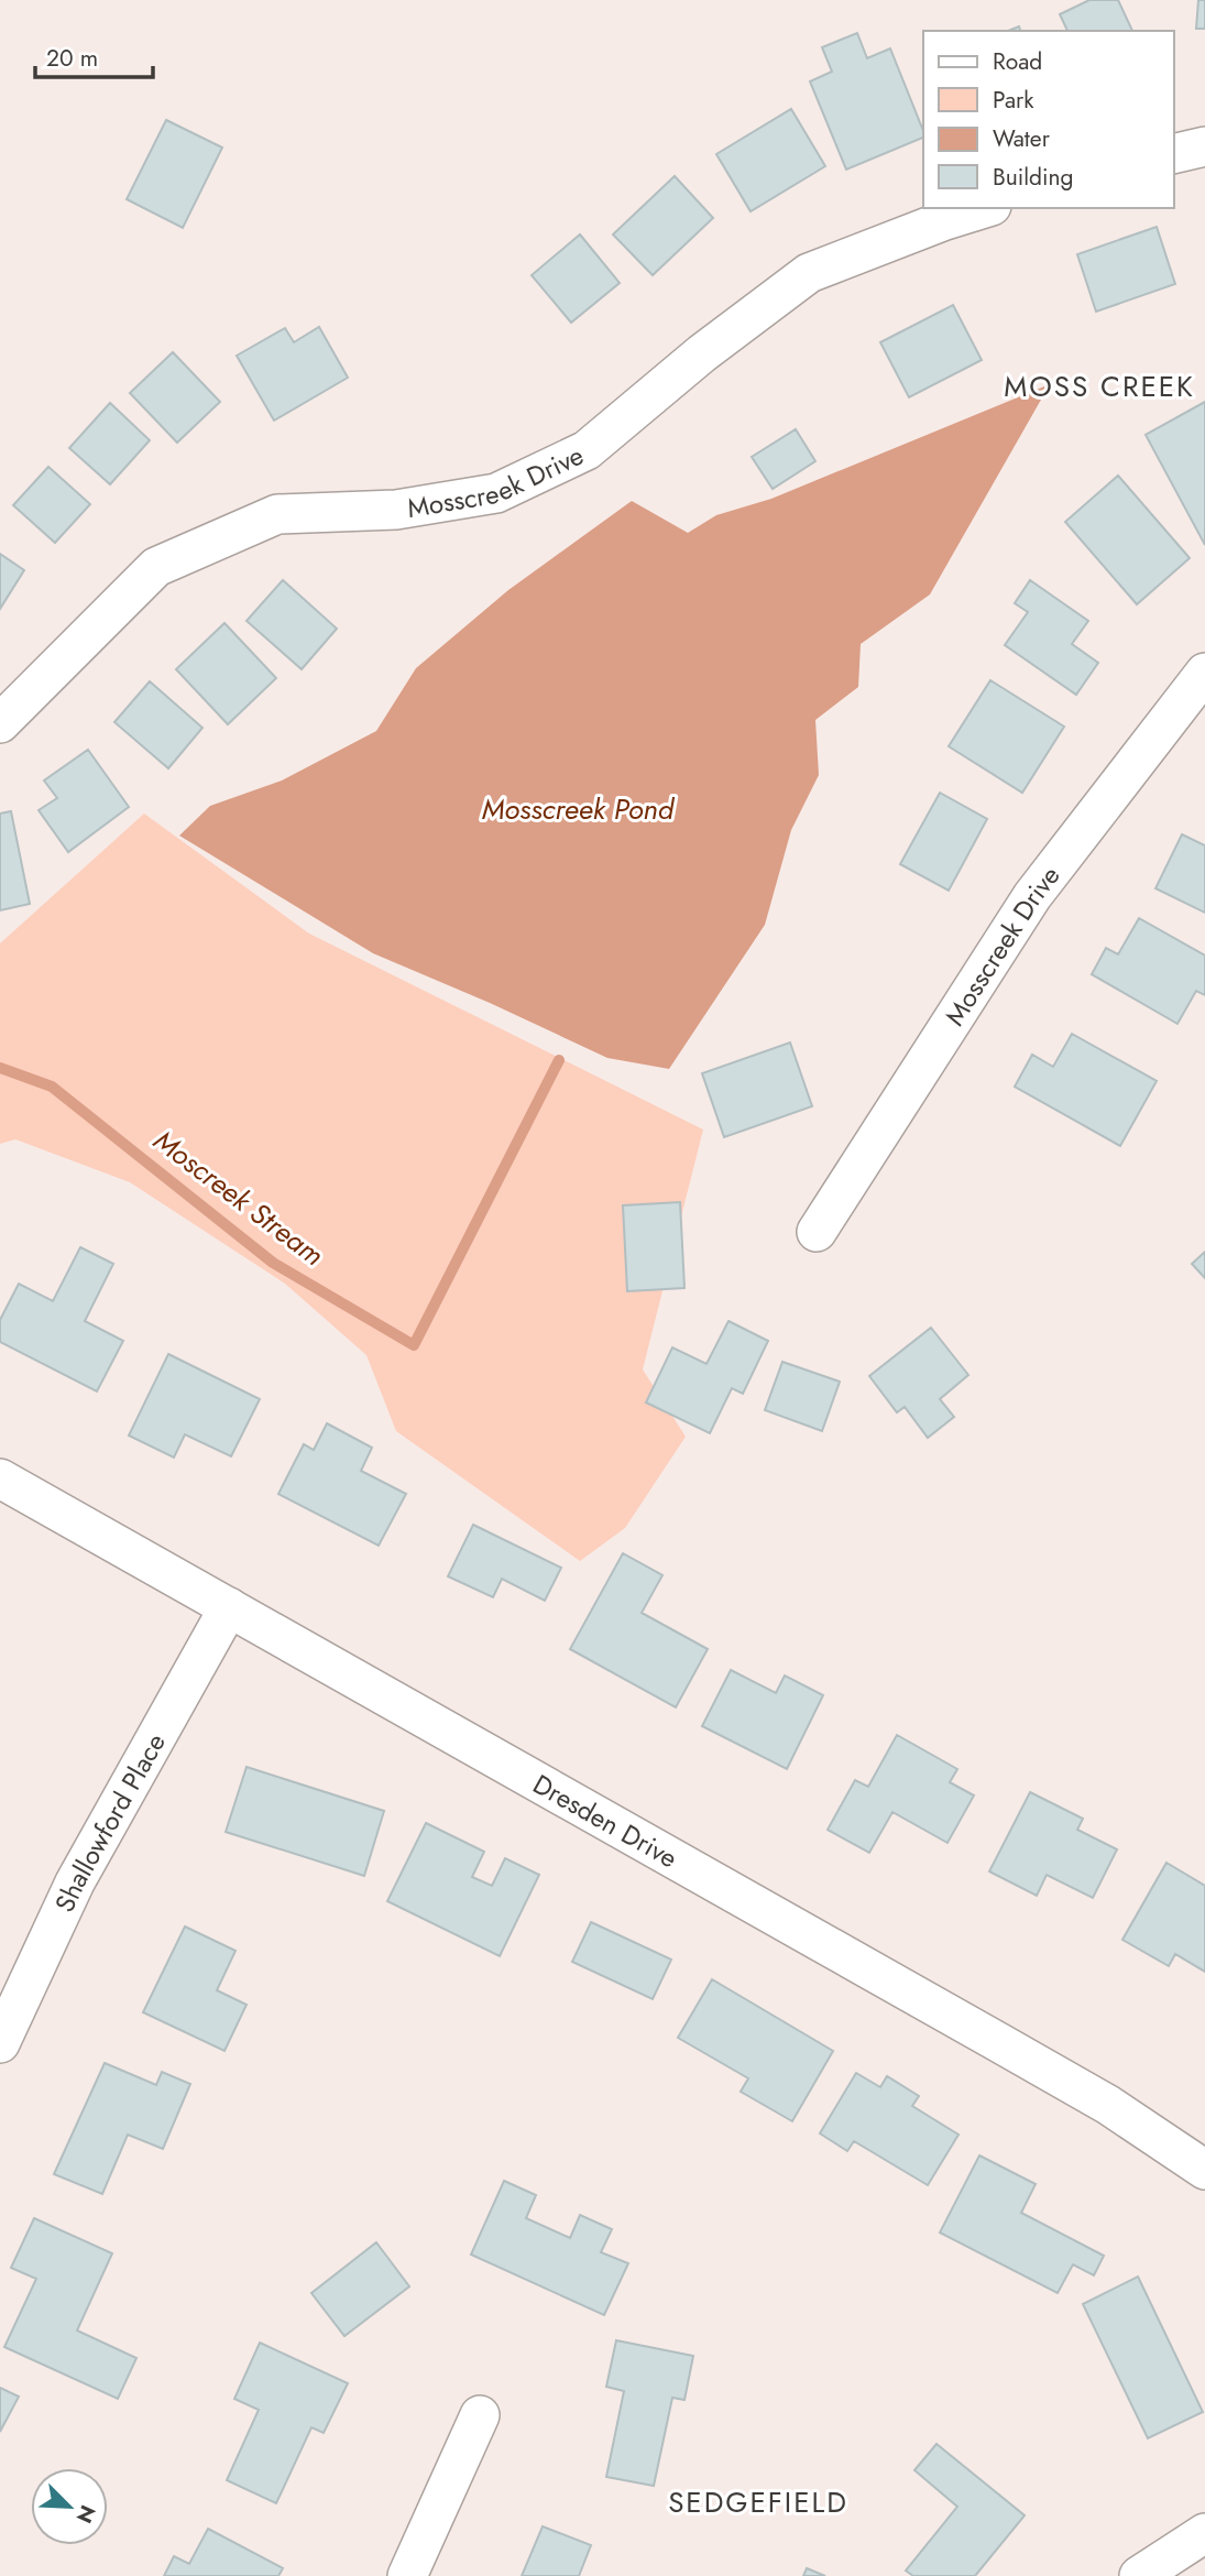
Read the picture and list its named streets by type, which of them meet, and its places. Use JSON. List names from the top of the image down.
{
  "streets": {
    "street": ["Mosscreek Drive", "Dresden Drive", "Shallowford Place"]
  },
  "crossings": [
    ["Dresden Drive", "Shallowford Place"]
  ],
  "districts": ["MOSS CREEK", "SEDGEFIELD"],
  "water": ["Mosscreek Pond", "Moscreek Stream"],
  "legend": [
    "Road",
    "Park",
    "Water",
    "Building"
  ],
  "scale_bar": "20 m",
  "north": "bottom right"
}
